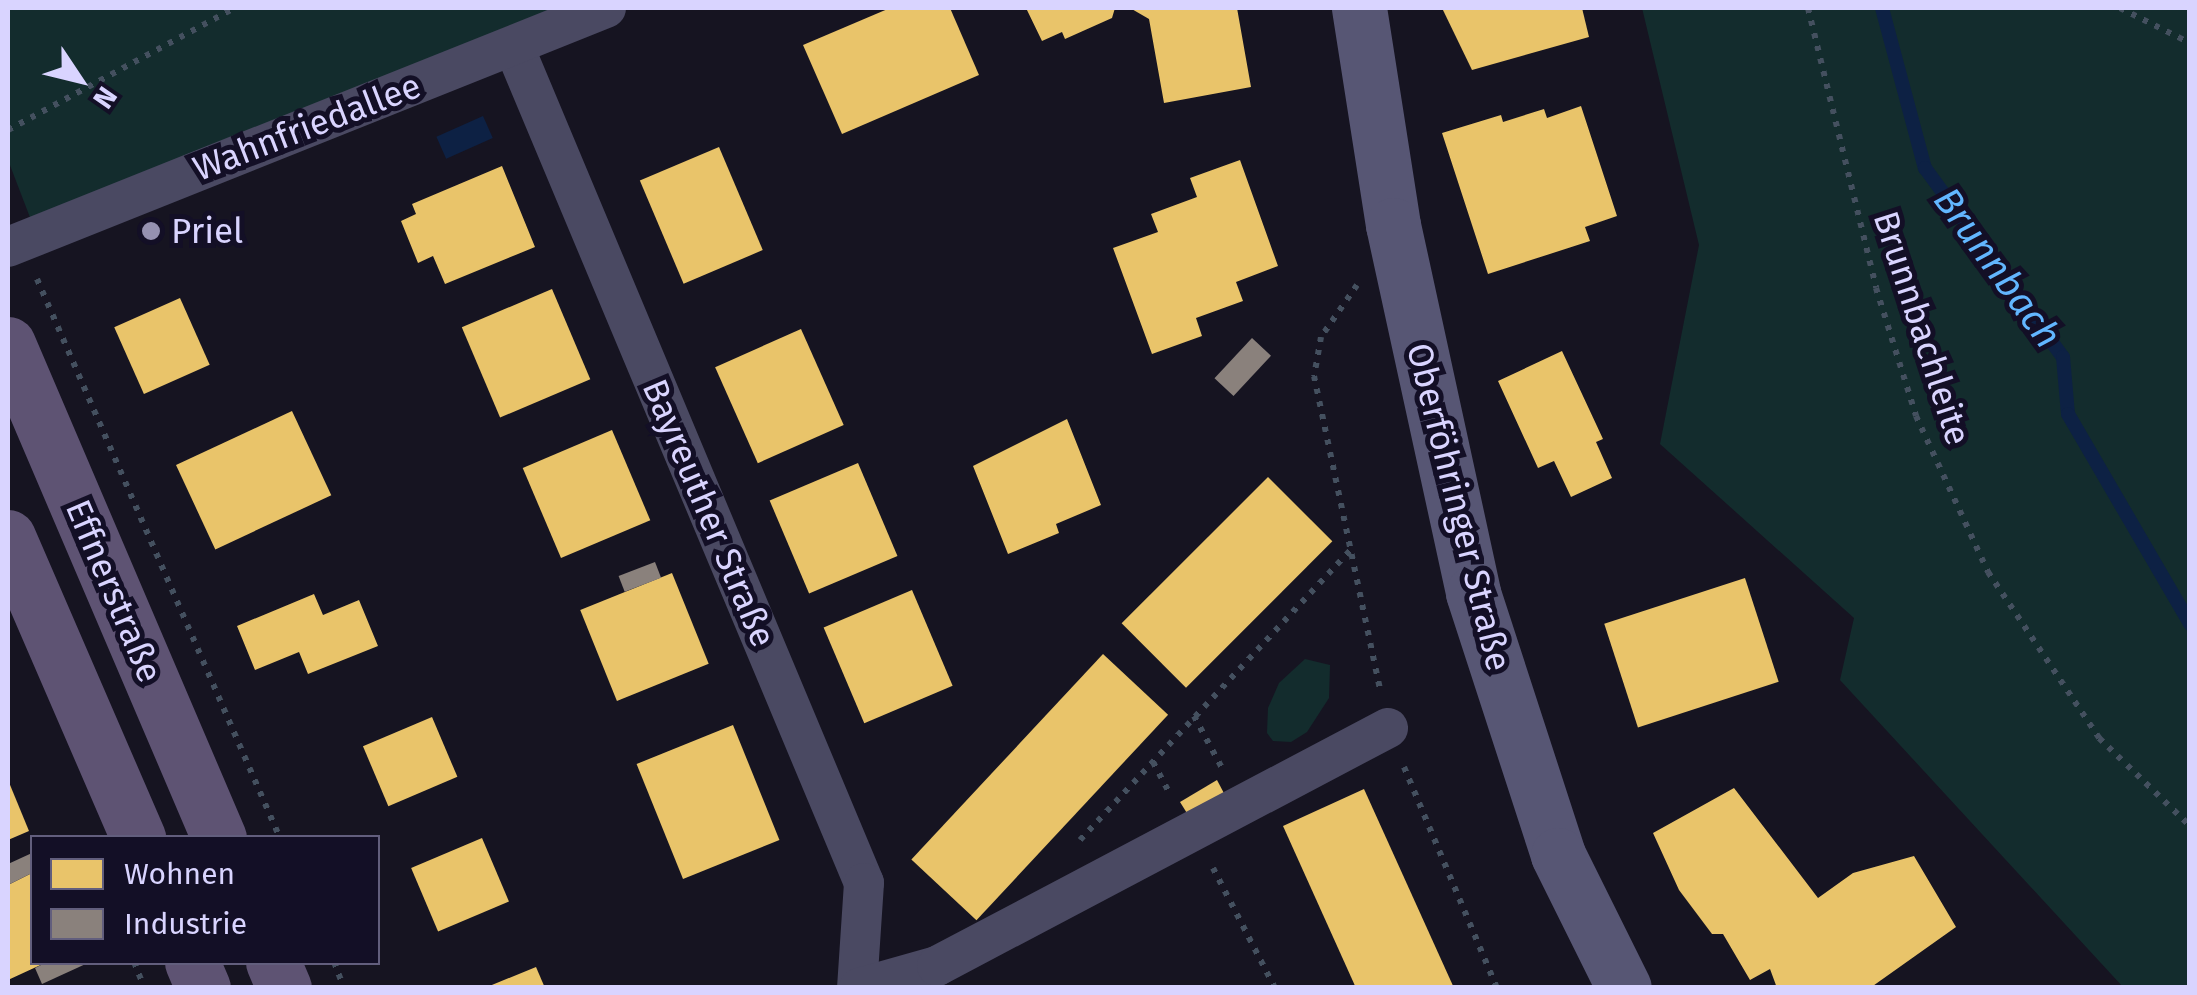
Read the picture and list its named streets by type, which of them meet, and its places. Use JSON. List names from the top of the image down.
{
  "streets": {
    "main road": ["Oberföhringer Straße", "Effnerstraße"],
    "street": ["Wahnfriedallee", "Bayreuther Straße"],
    "path": ["Brunnbachleite"]
  },
  "crossings": [
    ["Wahnfriedallee", "Bayreuther Straße"]
  ],
  "water": ["Brunnbach"],
  "places": ["Priel"],
  "legend": ["Wohnen", "Industrie"],
  "north": "bottom right"
}
